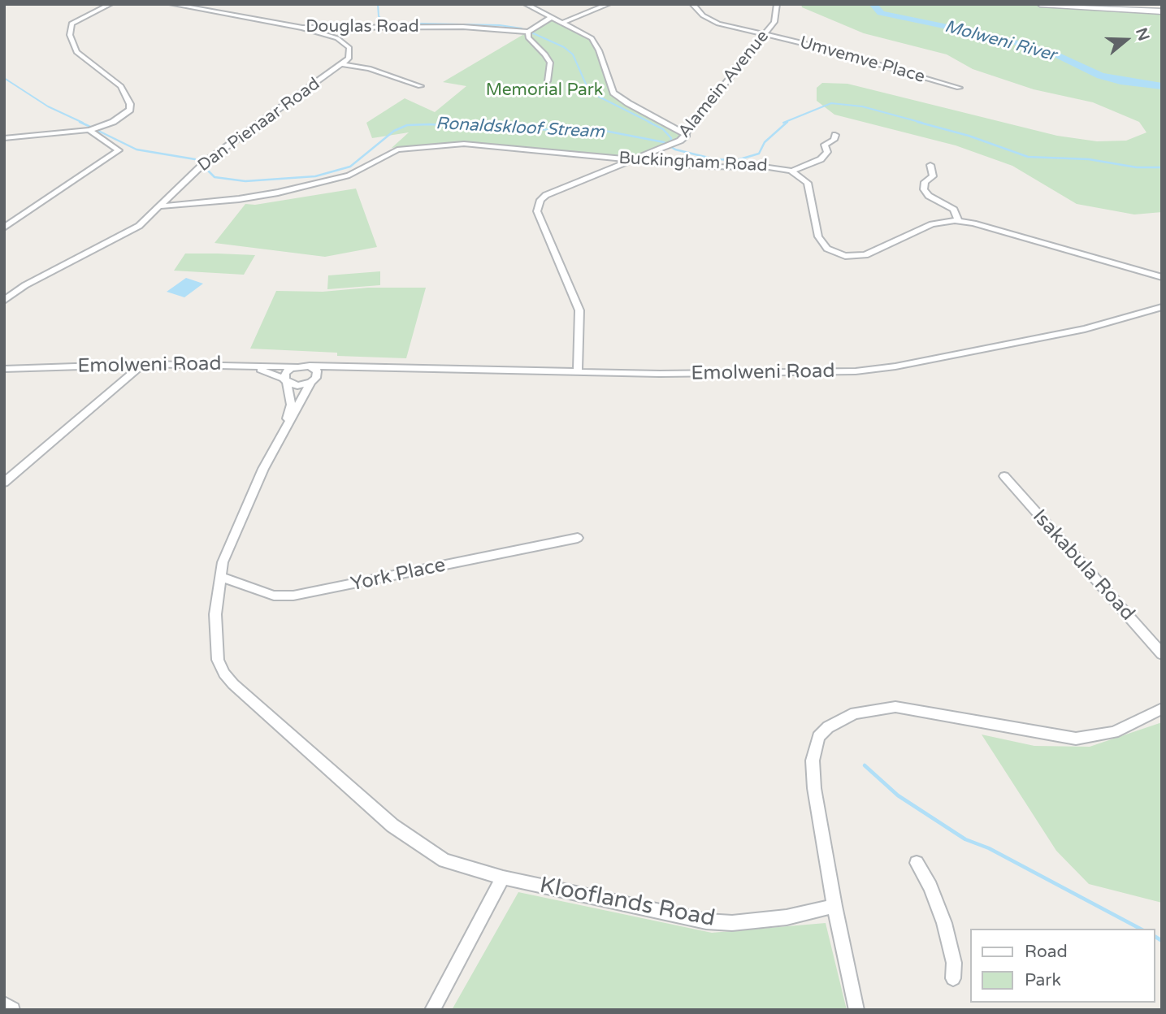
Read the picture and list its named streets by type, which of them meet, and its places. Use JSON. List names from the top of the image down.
{
  "streets": {
    "street": [
      "Douglas Road",
      "Umvemve Place",
      "Alamein Avenue",
      "Dan Pienaar Road",
      "Buckingham Road",
      "Emolweni Road",
      "Isakabula Road",
      "York Place",
      "Klooflands Road"
    ]
  },
  "crossings": [
    ["Umvemve Place", "Alamein Avenue"],
    ["Alamein Avenue", "Buckingham Road"],
    ["Alamein Avenue", "Emolweni Road"],
    ["Dan Pienaar Road", "Buckingham Road"],
    ["Emolweni Road", "Klooflands Road"],
    ["York Place", "Klooflands Road"]
  ],
  "water": ["Molweni River", "Ronaldskloof Stream"],
  "parks": ["Memorial Park"],
  "legend": ["Road", "Park"],
  "north": "right"
}
